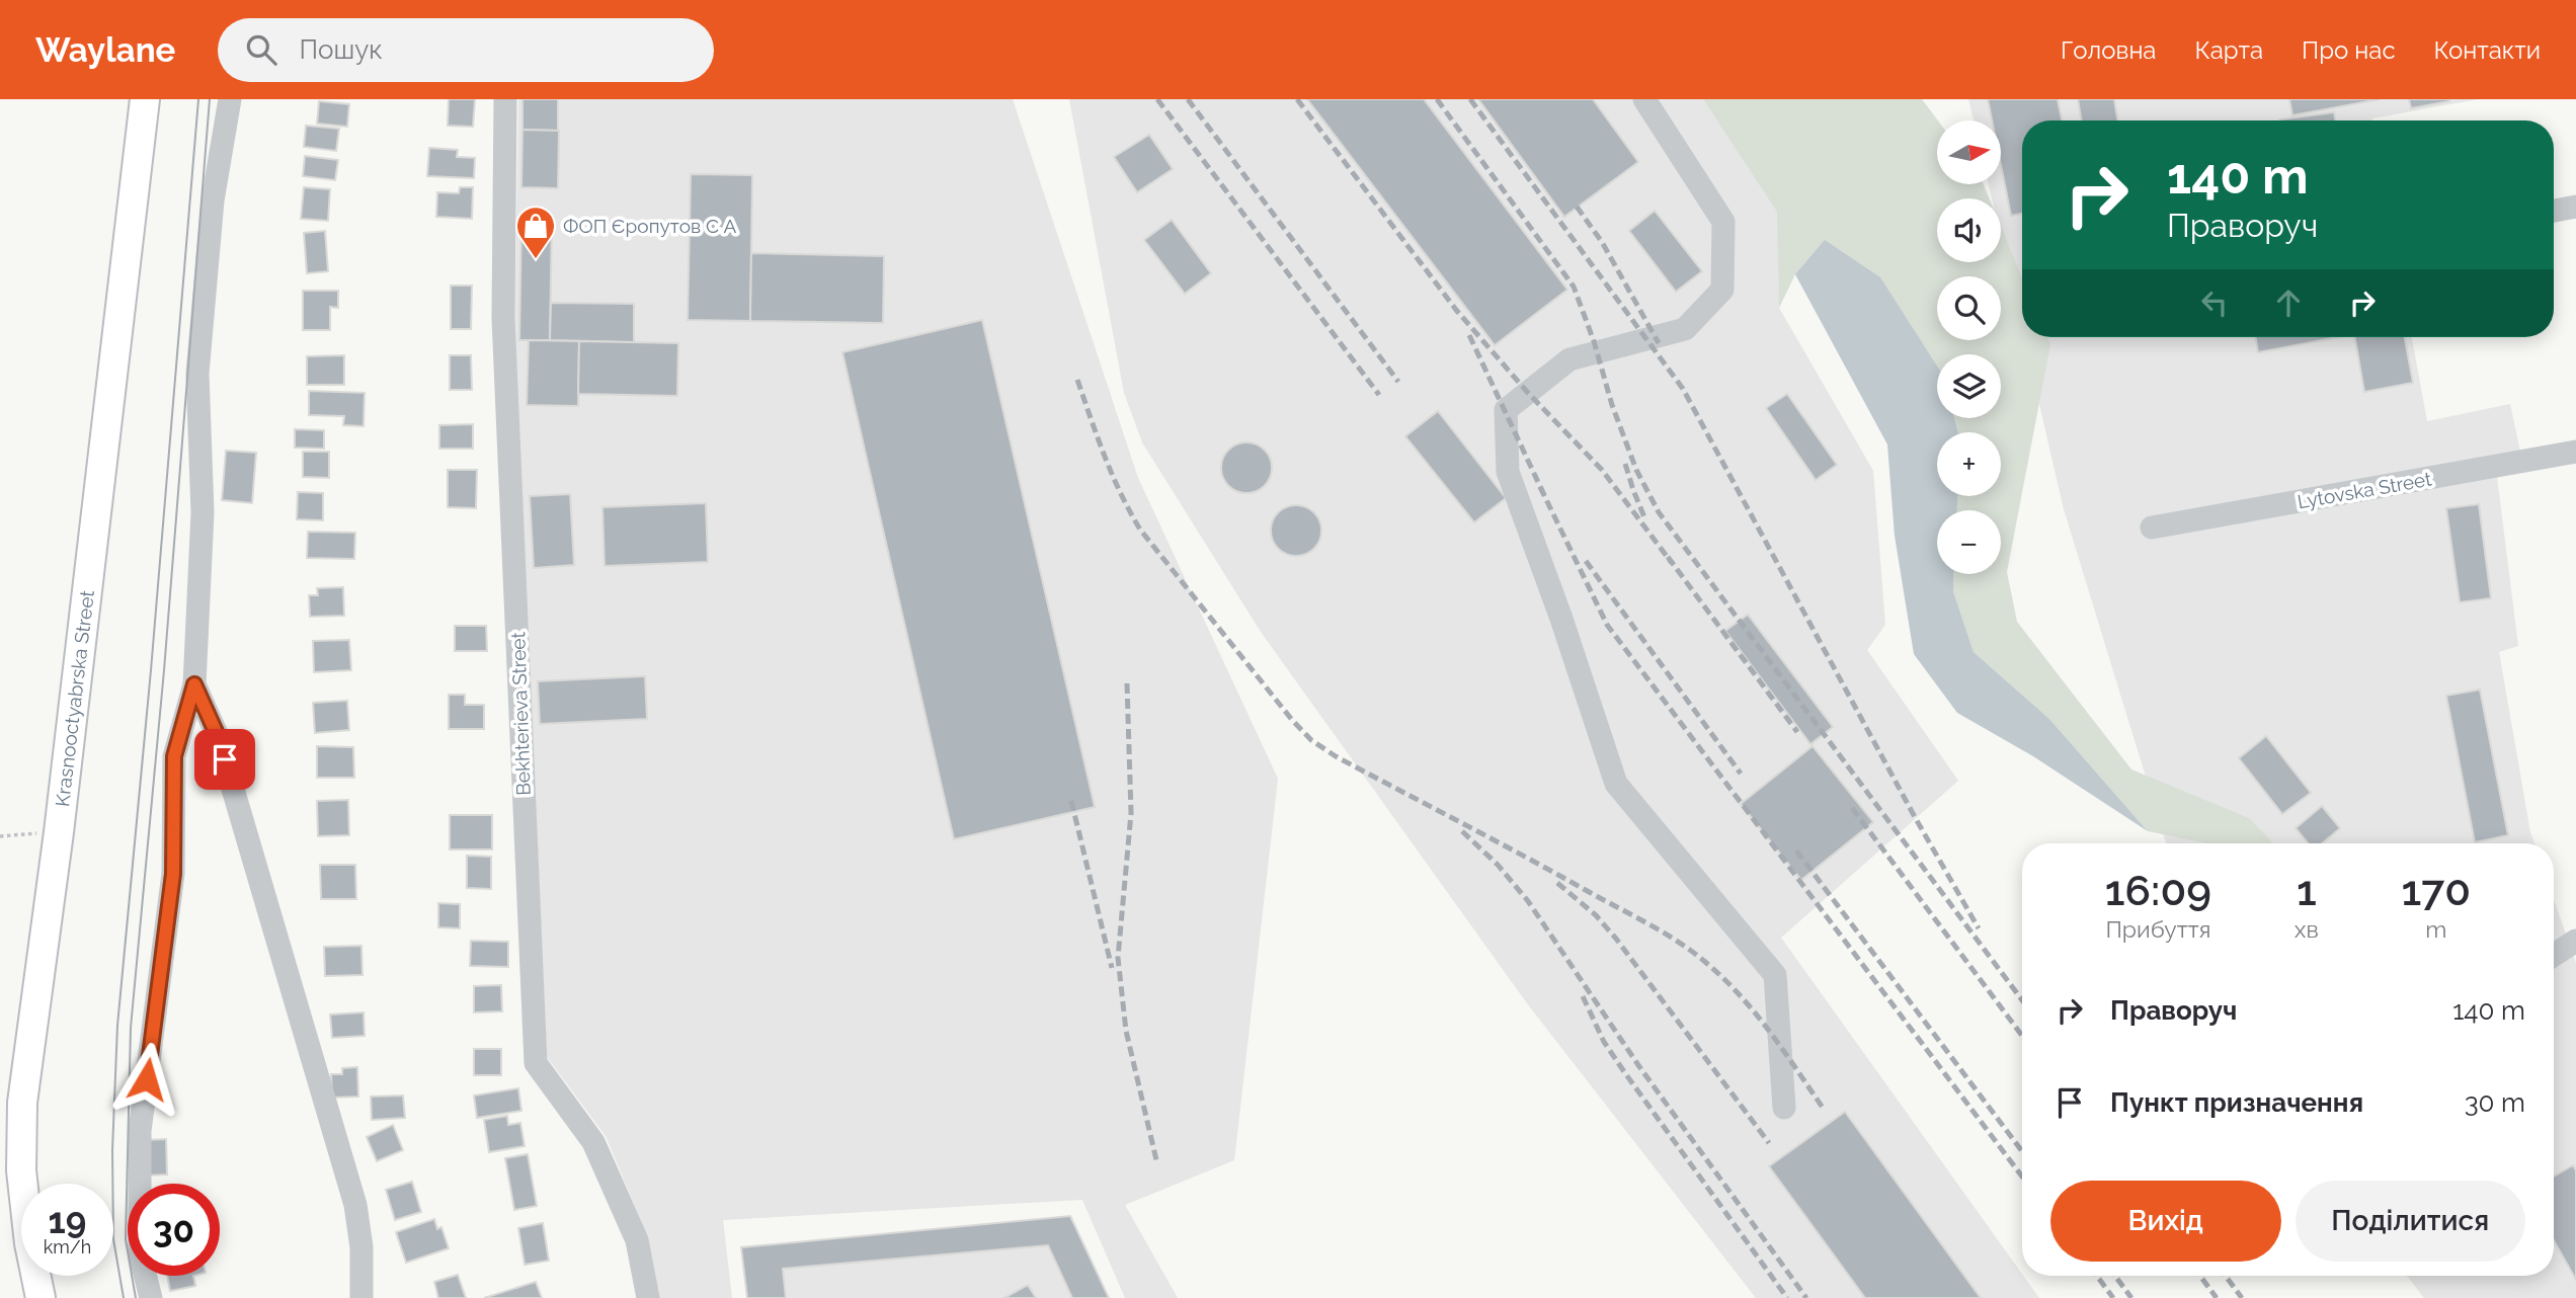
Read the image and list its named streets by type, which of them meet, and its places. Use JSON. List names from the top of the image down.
{
  "streets": {
    "main road": ["Krasnooctyabrska Street"],
    "street": ["Lytovska Street", "Bekhterieva Street"]
  },
  "places": {
    "shop": ["ФОП Єропутов С А"]
  },
  "north": "right",
  "page": {
    "header": "Waylane",
    "search": "Пошук",
    "nav": [
      "Головна",
      "Карта",
      "Про нас",
      "Контакти"
    ],
    "map_buttons": ["+", "−"],
    "turn": ["140 m", "Праворуч"],
    "eta": [
      "16:09",
      "Прибуття",
      "1",
      "хв",
      "170",
      "m"
    ],
    "list": [
      {
        "name": "Праворуч",
        "value": "140 m"
      },
      {
        "name": "Пункт призначення",
        "value": "30 m"
      }
    ],
    "buttons": ["Вихід", "Поділитися"],
    "speed": "19 km/h",
    "limit": "30"
  }
}
